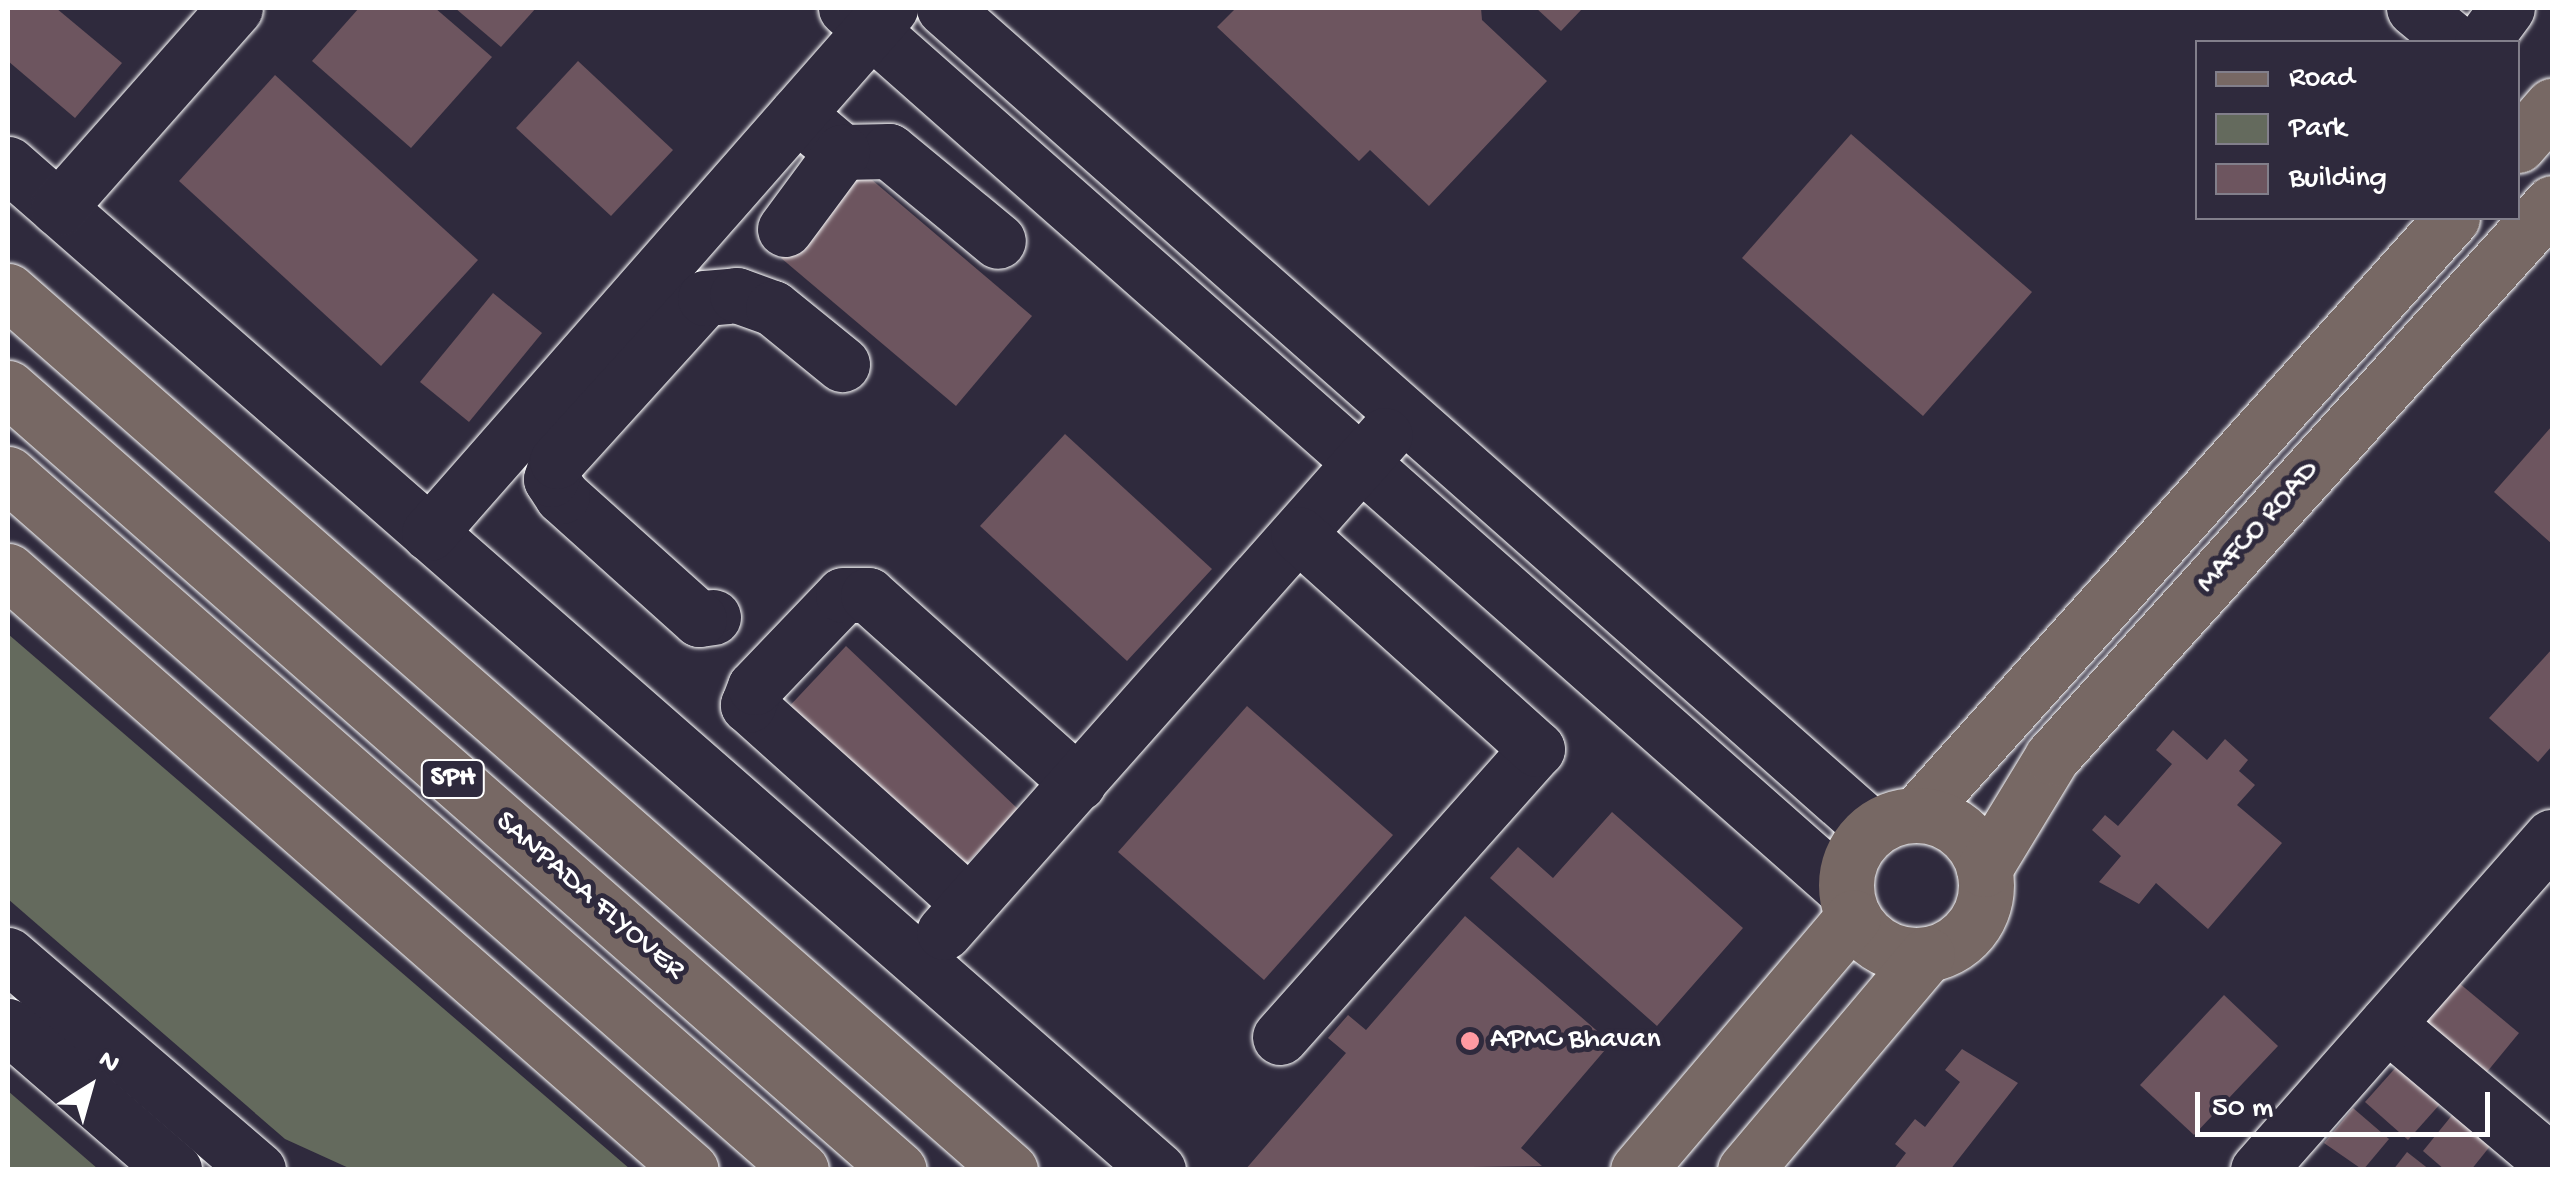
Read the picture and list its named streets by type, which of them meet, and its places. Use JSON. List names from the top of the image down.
{
  "streets": {
    "main road": ["MAFCO ROAD", "SPH", "SANPADA FLYOVER"]
  },
  "places": ["APMC Bhavan"],
  "legend": ["Road", "Park", "Building"],
  "scale_bar": "50 m",
  "north": "top right"
}
